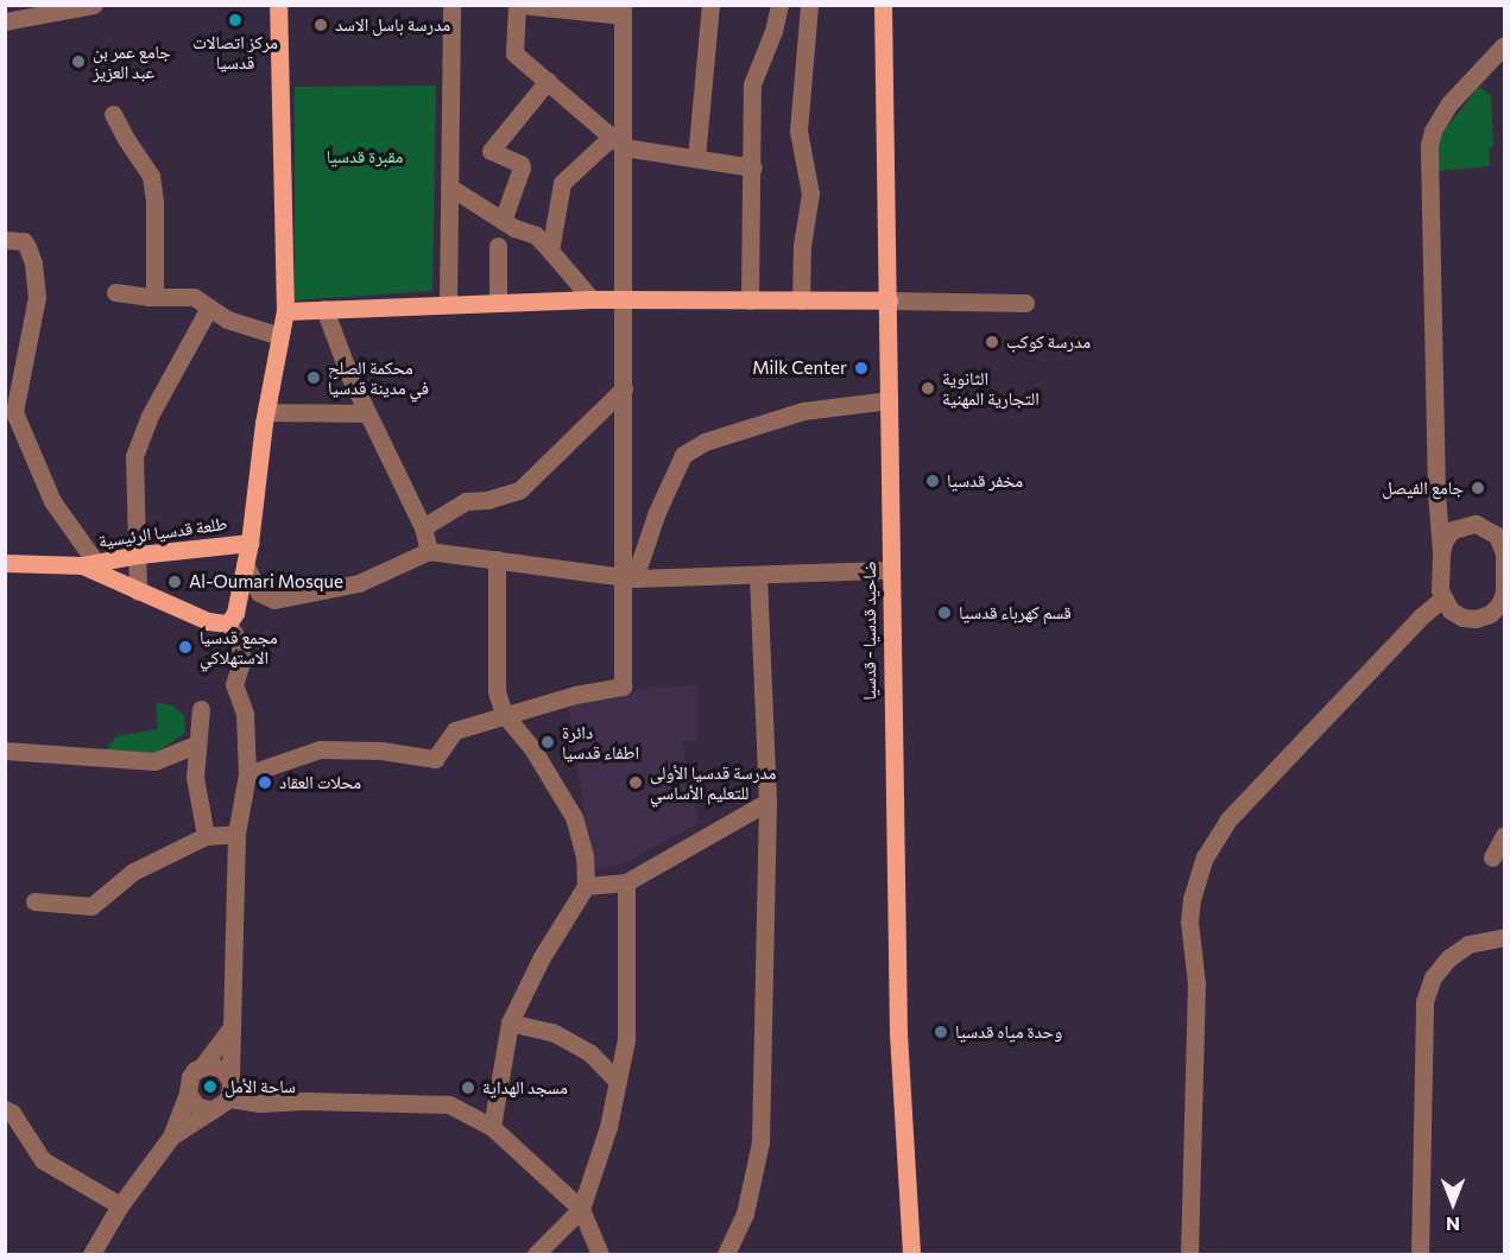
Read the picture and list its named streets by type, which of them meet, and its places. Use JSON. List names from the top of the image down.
{
  "streets": {
    "main road": ["طلعة قدسيا الرئيسية", "ضاحيد قدسيا - قدسيا"]
  },
  "parks": ["مقبرة قدسيا"],
  "places": [
    "مركز اتصالات قدسيا",
    "مدرسة باسل الاسد",
    "جامع عمر بن عبد العزيز",
    "مدرسة كوكب",
    "Milk Center",
    "محكمة الصلح في مدينة قدسيا",
    "الثانوية التجارية المهنية",
    "مخفر قدسيا",
    "جامع الفيصل",
    "Al-Oumari Mosque",
    "قسم كهرباء قدسيا",
    "مجمع قدسيا الاستهلاكي",
    "دائرة اطفاء قدسيا",
    "محلات العقاد",
    "مدرسة قدسيا الأولى للتعليم الأساسي",
    "وحدة مياه قدسيا",
    "ساحة الأمل",
    "مسجد الهداية"
  ],
  "north": "bottom"
}
